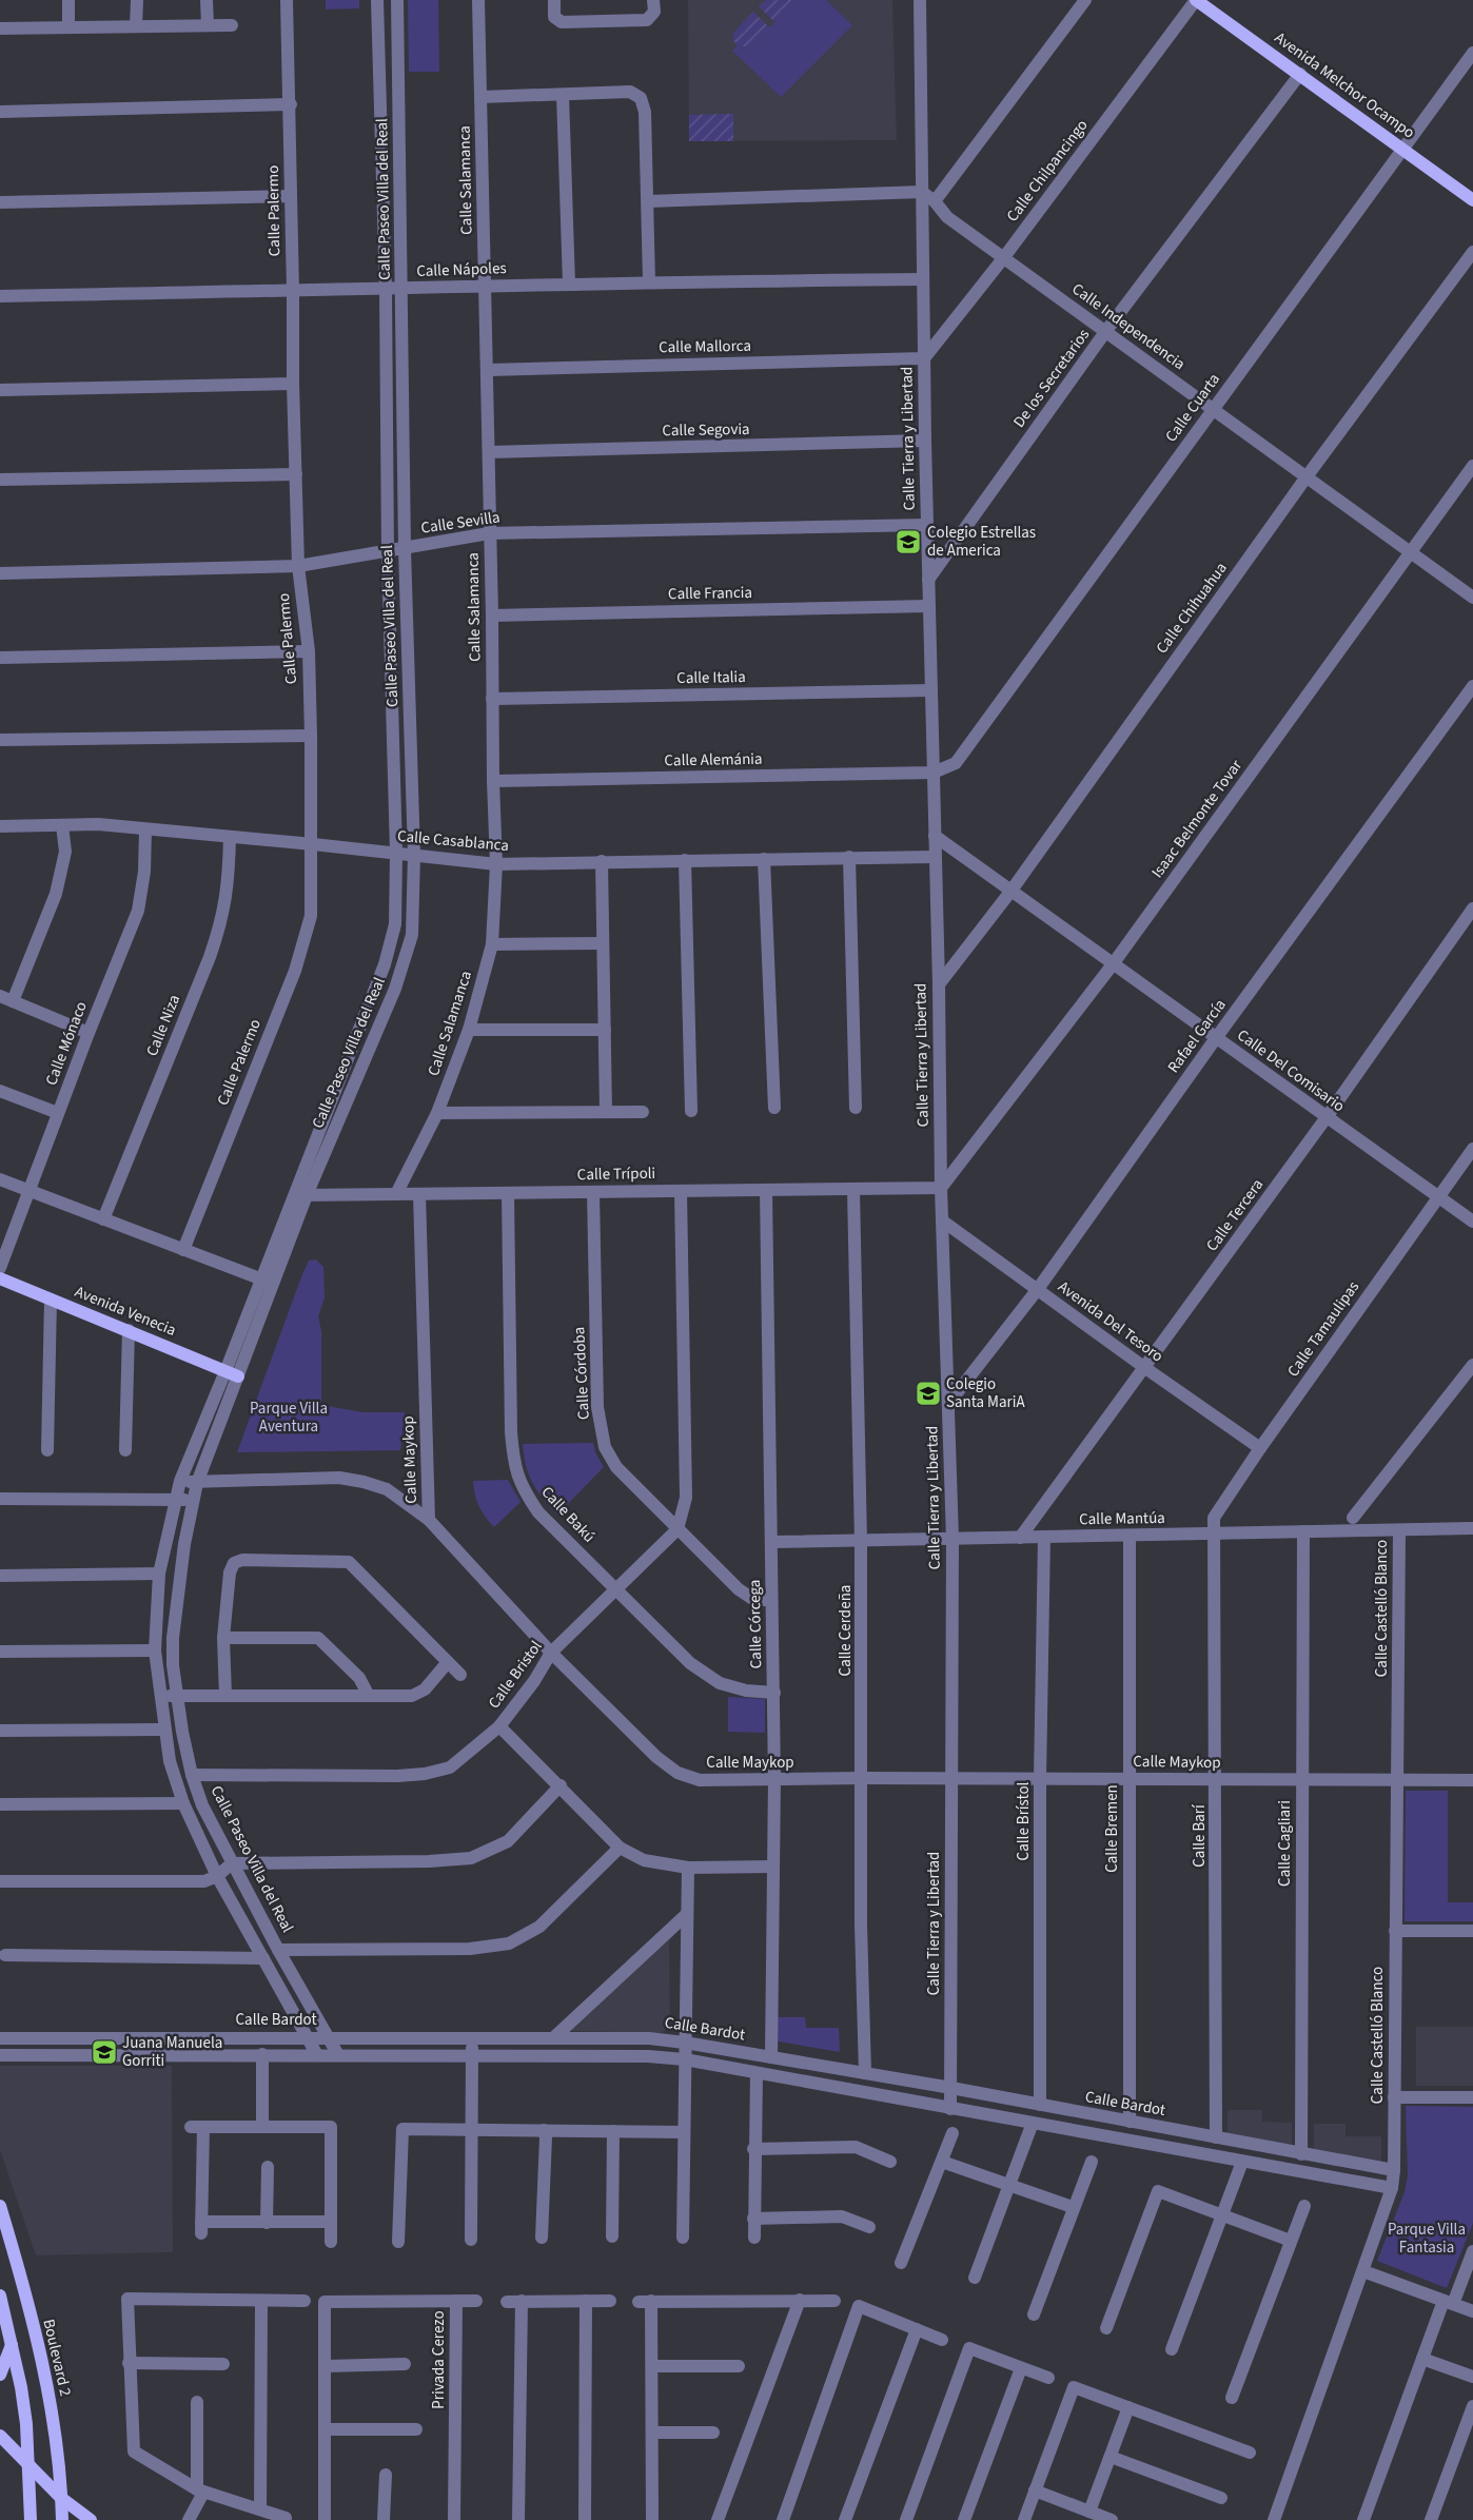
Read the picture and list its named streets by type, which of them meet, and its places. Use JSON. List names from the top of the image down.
{
  "streets": {
    "main road": ["Avenida Melchor Ocampo", "Avenida Venecia", "Boulevard 2"],
    "street": [
      "Calle Chilpancingo",
      "Calle Salamanca",
      "Calle Paseo Villa del Real",
      "Calle Palermo",
      "Calle Nápoles",
      "Calle Independencia",
      "Calle Mallorca",
      "De los Secretarios",
      "Calle Cuarta",
      "Calle Segovia",
      "Calle Tierra y Libertad",
      "Calle Sevilla",
      "Calle Francia",
      "Calle Chihuahua",
      "Calle Italia",
      "Calle Alemánia",
      "Isaac Belmonte Tovar",
      "Calle Casablanca",
      "Calle Niza",
      "Rafael García",
      "Calle Mónaco",
      "Calle Del Comisario",
      "Calle Trípoli",
      "Calle Tercera",
      "Avenida Del Tesoro",
      "Calle Tamaulipas",
      "Calle Córdoba",
      "Calle Maykop",
      "Calle Bakú",
      "Calle Mantúa",
      "Calle Castelló Blanco",
      "Calle Córcega",
      "Calle Cerdeña",
      "Calle Bristol",
      "Calle Brístol",
      "Calle Bremen",
      "Calle Barí",
      "Calle Cagliari",
      "Calle Bardot",
      "Privada Cerezo"
    ]
  },
  "crossings": [
    ["Avenida Melchor Ocampo", "Calle Chilpancingo"],
    ["Avenida Melchor Ocampo", "De los Secretarios"],
    ["Avenida Melchor Ocampo", "Calle Cuarta"],
    ["Calle Chilpancingo", "Calle Independencia"],
    ["Calle Chilpancingo", "Calle Mallorca"],
    ["Calle Chilpancingo", "Calle Tierra y Libertad"],
    ["Calle Salamanca", "Calle Nápoles"],
    ["Calle Salamanca", "Calle Mallorca"],
    ["Calle Salamanca", "Calle Segovia"],
    ["Calle Salamanca", "Calle Sevilla"],
    ["Calle Salamanca", "Calle Francia"],
    ["Calle Salamanca", "Calle Italia"],
    ["Calle Salamanca", "Calle Alemánia"],
    ["Calle Salamanca", "Calle Casablanca"],
    ["Calle Salamanca", "Calle Trípoli"],
    ["Calle Paseo Villa del Real", "Calle Nápoles"],
    ["Calle Paseo Villa del Real", "Calle Sevilla"],
    ["Calle Paseo Villa del Real", "Calle Casablanca"],
    ["Calle Paseo Villa del Real", "Calle Trípoli"],
    ["Calle Paseo Villa del Real", "Avenida Venecia"],
    ["Calle Paseo Villa del Real", "Calle Bristol"],
    ["Calle Paseo Villa del Real", "Calle Bardot"],
    ["Calle Palermo", "Calle Nápoles"],
    ["Calle Palermo", "Calle Sevilla"],
    ["Calle Palermo", "Calle Casablanca"],
    ["Calle Nápoles", "Calle Tierra y Libertad"],
    ["Calle Independencia", "De los Secretarios"],
    ["Calle Independencia", "Calle Cuarta"],
    ["Calle Independencia", "Calle Tierra y Libertad"],
    ["Calle Independencia", "Calle Chihuahua"],
    ["Calle Independencia", "Isaac Belmonte Tovar"],
    ["Calle Mallorca", "Calle Tierra y Libertad"],
    ["De los Secretarios", "Calle Tierra y Libertad"],
    ["Calle Cuarta", "Calle Tierra y Libertad"],
    ["Calle Cuarta", "Calle Alemánia"],
    ["Calle Segovia", "Calle Tierra y Libertad"],
    ["Calle Tierra y Libertad", "Calle Sevilla"],
    ["Calle Tierra y Libertad", "Calle Francia"],
    ["Calle Tierra y Libertad", "Calle Chihuahua"],
    ["Calle Tierra y Libertad", "Calle Italia"],
    ["Calle Tierra y Libertad", "Calle Alemánia"],
    ["Calle Tierra y Libertad", "Isaac Belmonte Tovar"],
    ["Calle Tierra y Libertad", "Calle Casablanca"],
    ["Calle Tierra y Libertad", "Rafael García"],
    ["Calle Tierra y Libertad", "Calle Del Comisario"],
    ["Calle Tierra y Libertad", "Calle Trípoli"],
    ["Calle Tierra y Libertad", "Avenida Del Tesoro"],
    ["Calle Tierra y Libertad", "Calle Maykop"],
    ["Calle Tierra y Libertad", "Calle Mantúa"],
    ["Calle Tierra y Libertad", "Calle Bardot"],
    ["Calle Chihuahua", "Calle Del Comisario"],
    ["Isaac Belmonte Tovar", "Calle Del Comisario"],
    ["Isaac Belmonte Tovar", "Calle Trípoli"],
    ["Calle Casablanca", "Calle Niza"],
    ["Calle Casablanca", "Calle Mónaco"],
    ["Rafael García", "Calle Del Comisario"],
    ["Rafael García", "Avenida Del Tesoro"],
    ["Calle Del Comisario", "Calle Tercera"],
    ["Calle Del Comisario", "Calle Tamaulipas"],
    ["Calle Trípoli", "Calle Córdoba"],
    ["Calle Trípoli", "Calle Maykop"],
    ["Calle Trípoli", "Calle Bakú"],
    ["Calle Trípoli", "Calle Córcega"],
    ["Calle Trípoli", "Calle Cerdeña"],
    ["Calle Tercera", "Avenida Del Tesoro"],
    ["Calle Tercera", "Calle Mantúa"],
    ["Avenida Del Tesoro", "Calle Tamaulipas"],
    ["Calle Tamaulipas", "Calle Mantúa"],
    ["Calle Tamaulipas", "Calle Barí"],
    ["Calle Córdoba", "Calle Córcega"],
    ["Calle Córdoba", "Calle Bristol"],
    ["Calle Maykop", "Calle Castelló Blanco"],
    ["Calle Maykop", "Calle Córcega"],
    ["Calle Maykop", "Calle Cerdeña"],
    ["Calle Maykop", "Calle Bristol"],
    ["Calle Maykop", "Calle Brístol"],
    ["Calle Maykop", "Calle Bremen"],
    ["Calle Maykop", "Calle Barí"],
    ["Calle Maykop", "Calle Cagliari"],
    ["Calle Bakú", "Calle Córcega"],
    ["Calle Bakú", "Calle Bristol"],
    ["Calle Mantúa", "Calle Castelló Blanco"],
    ["Calle Mantúa", "Calle Córcega"],
    ["Calle Mantúa", "Calle Cerdeña"],
    ["Calle Mantúa", "Calle Brístol"],
    ["Calle Mantúa", "Calle Bremen"],
    ["Calle Mantúa", "Calle Barí"],
    ["Calle Mantúa", "Calle Cagliari"],
    ["Calle Castelló Blanco", "Calle Bardot"],
    ["Calle Córcega", "Calle Bardot"],
    ["Calle Cerdeña", "Calle Bardot"],
    ["Calle Brístol", "Calle Bardot"],
    ["Calle Bremen", "Calle Bardot"],
    ["Calle Barí", "Calle Bardot"],
    ["Calle Cagliari", "Calle Bardot"]
  ],
  "parks": ["Parque Villa Aventura", "Parque Villa Fantasia"],
  "places": {
    "school or university": ["Colegio Estrellas de America", "Colegio Santa MariA", "Juana Manuela Gorriti"]
  }
}
